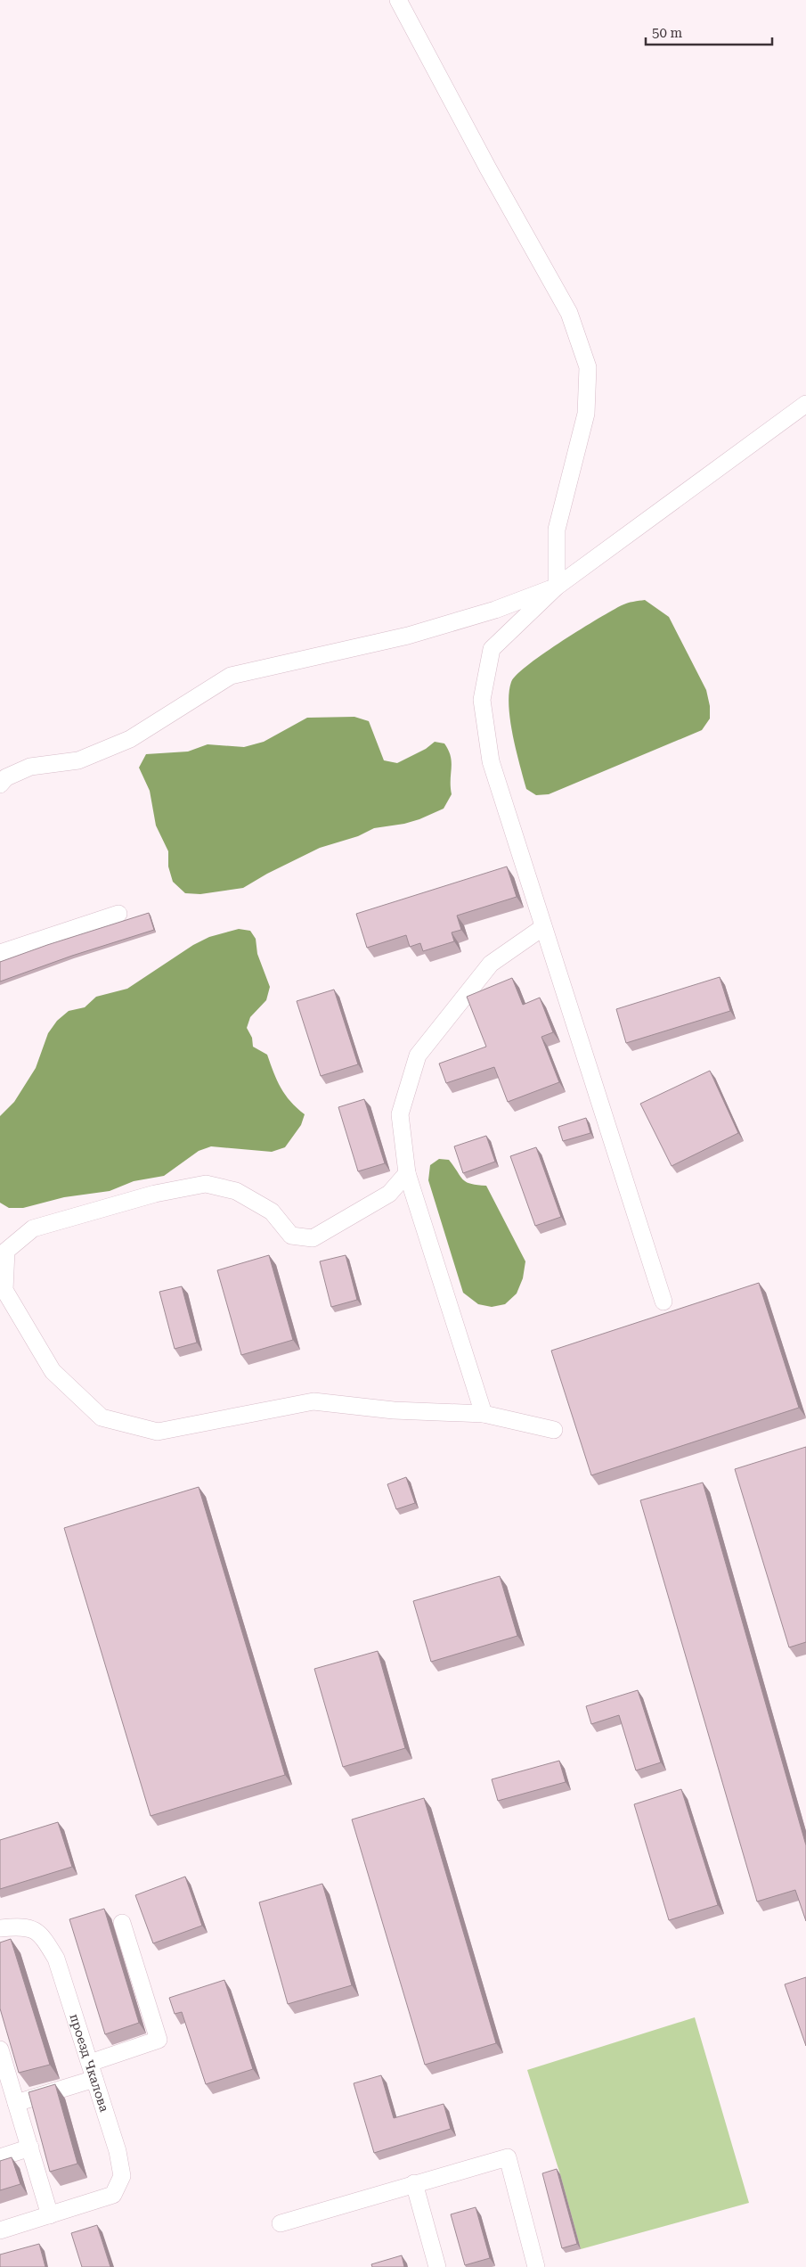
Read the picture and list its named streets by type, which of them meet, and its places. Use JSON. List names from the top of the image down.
{
  "streets": {
    "street": ["проезд Чкалова"]
  },
  "scale_bar": "50 m"
}
